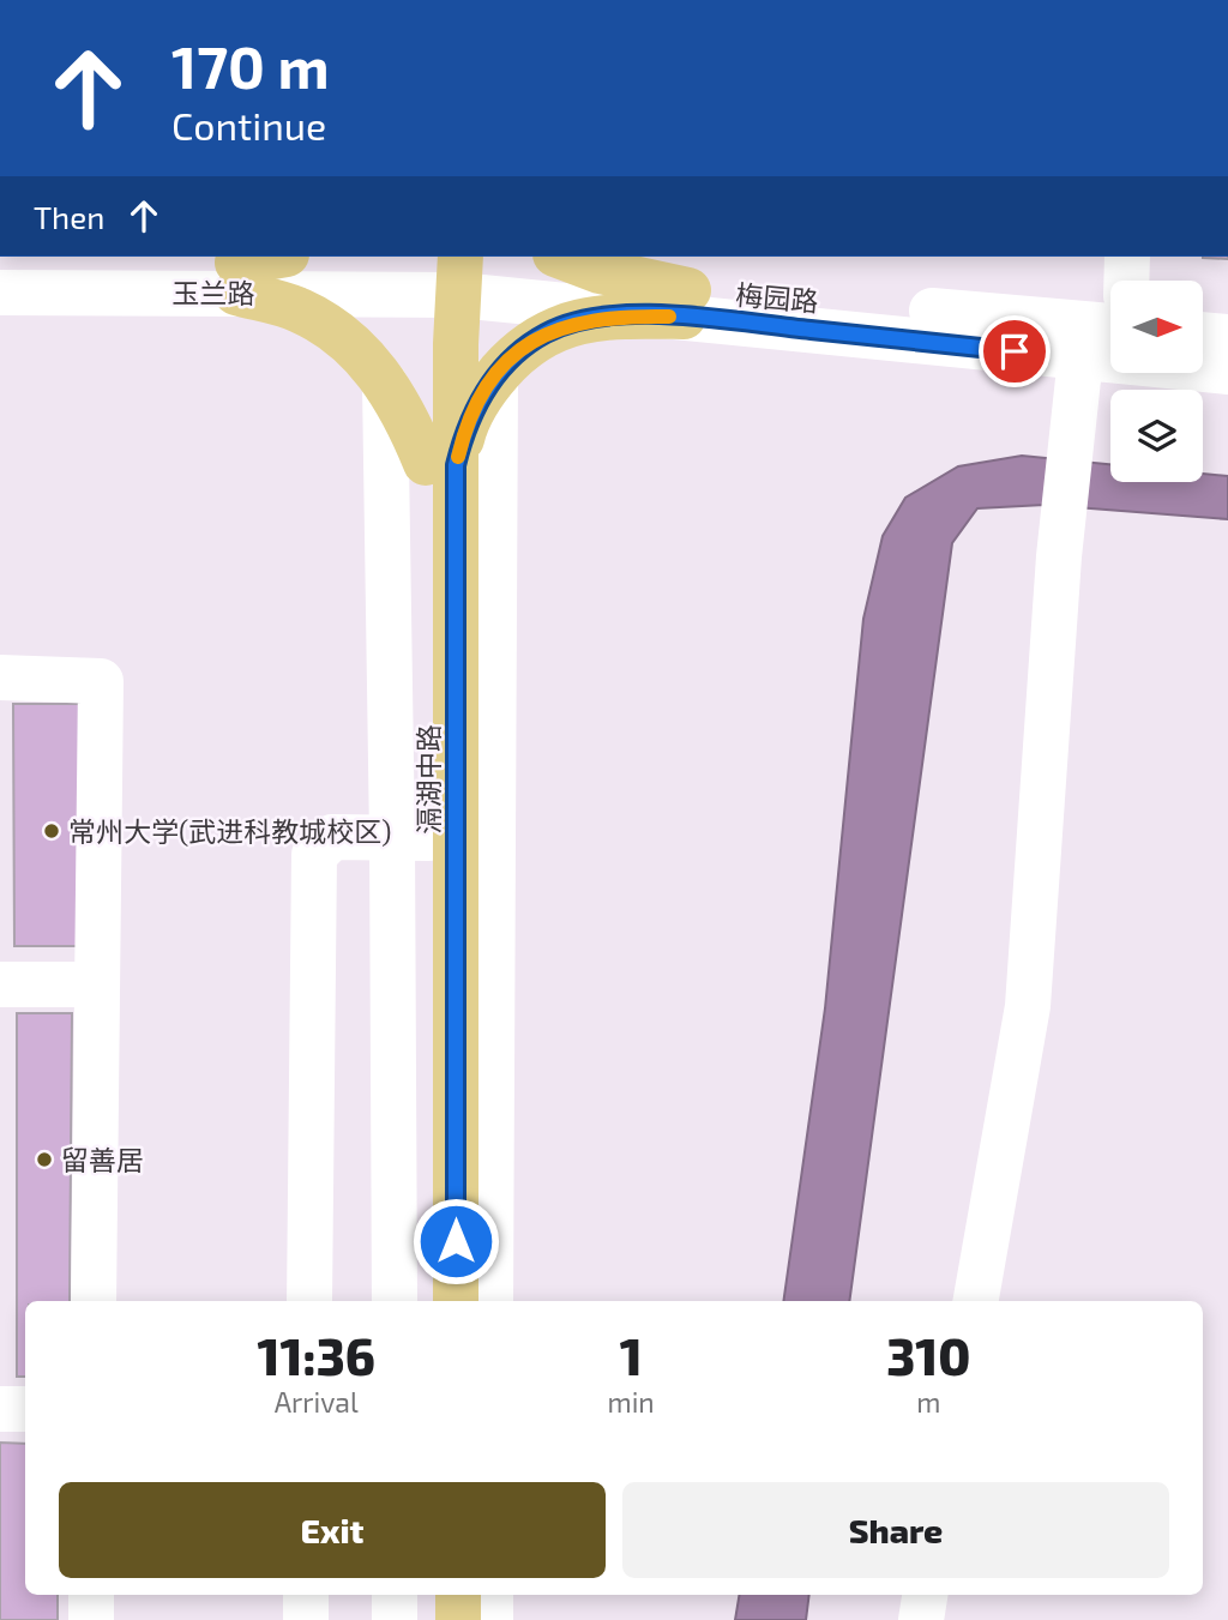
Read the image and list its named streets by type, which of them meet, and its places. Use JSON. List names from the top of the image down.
{
  "streets": {
    "main road": ["滆湖中路"],
    "street": ["玉兰路", "梅园路"]
  },
  "crossings": [
    ["玉兰路", "梅园路"],
    ["玉兰路", "滆湖中路"],
    ["梅园路", "滆湖中路"]
  ],
  "places": ["常州大学(武进科教城校区)", "留善居"],
  "north": "right",
  "page": {
    "turn": ["170 m", "Continue"],
    "then": "Then",
    "eta": [
      "11:36",
      "Arrival",
      "1",
      "min",
      "310",
      "m"
    ],
    "buttons": ["Exit", "Share"]
  }
}
